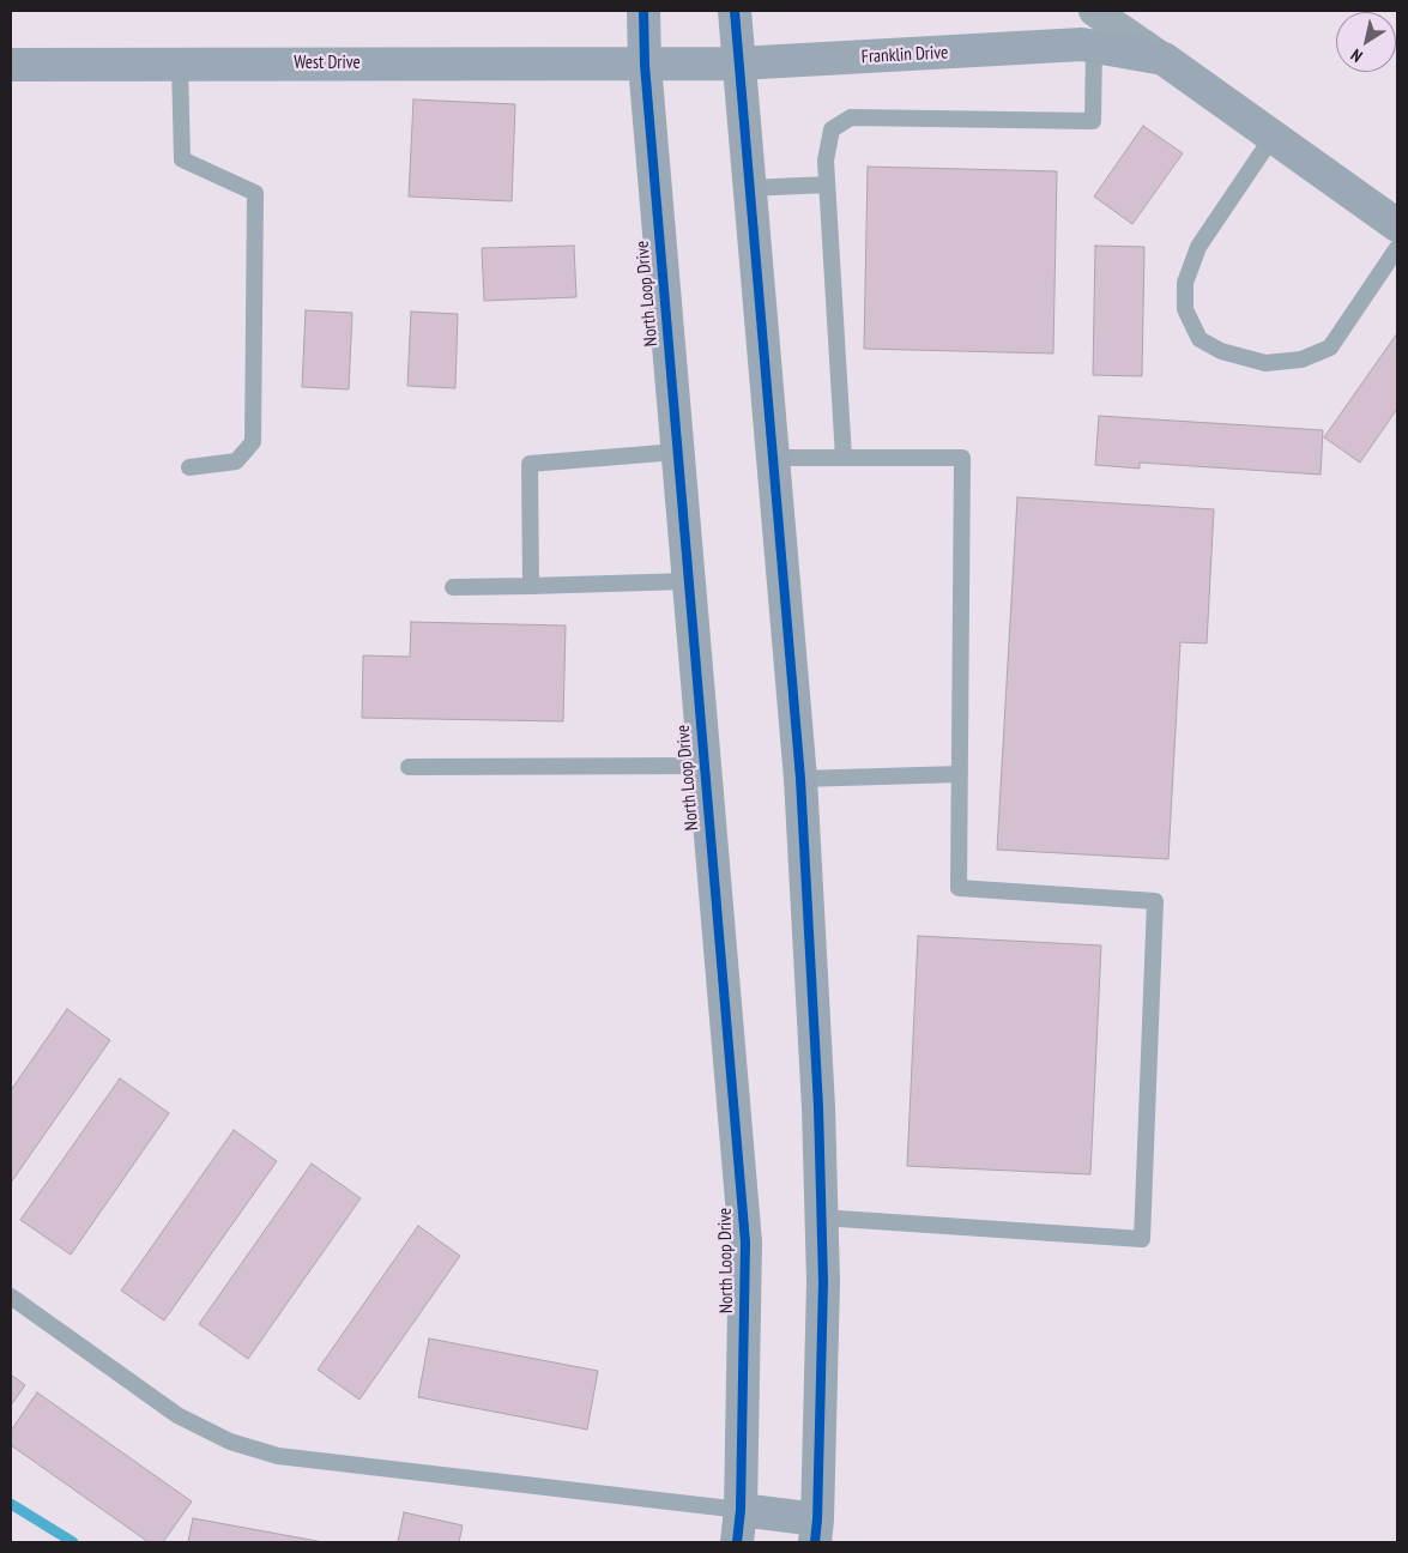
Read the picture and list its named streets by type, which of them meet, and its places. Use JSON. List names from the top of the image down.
{
  "streets": {
    "main road": ["Franklin Drive", "West Drive", "North Loop Drive"]
  },
  "crossings": [
    ["Franklin Drive", "West Drive"],
    ["Franklin Drive", "North Loop Drive"],
    ["West Drive", "North Loop Drive"]
  ],
  "north": "bottom left"
}
